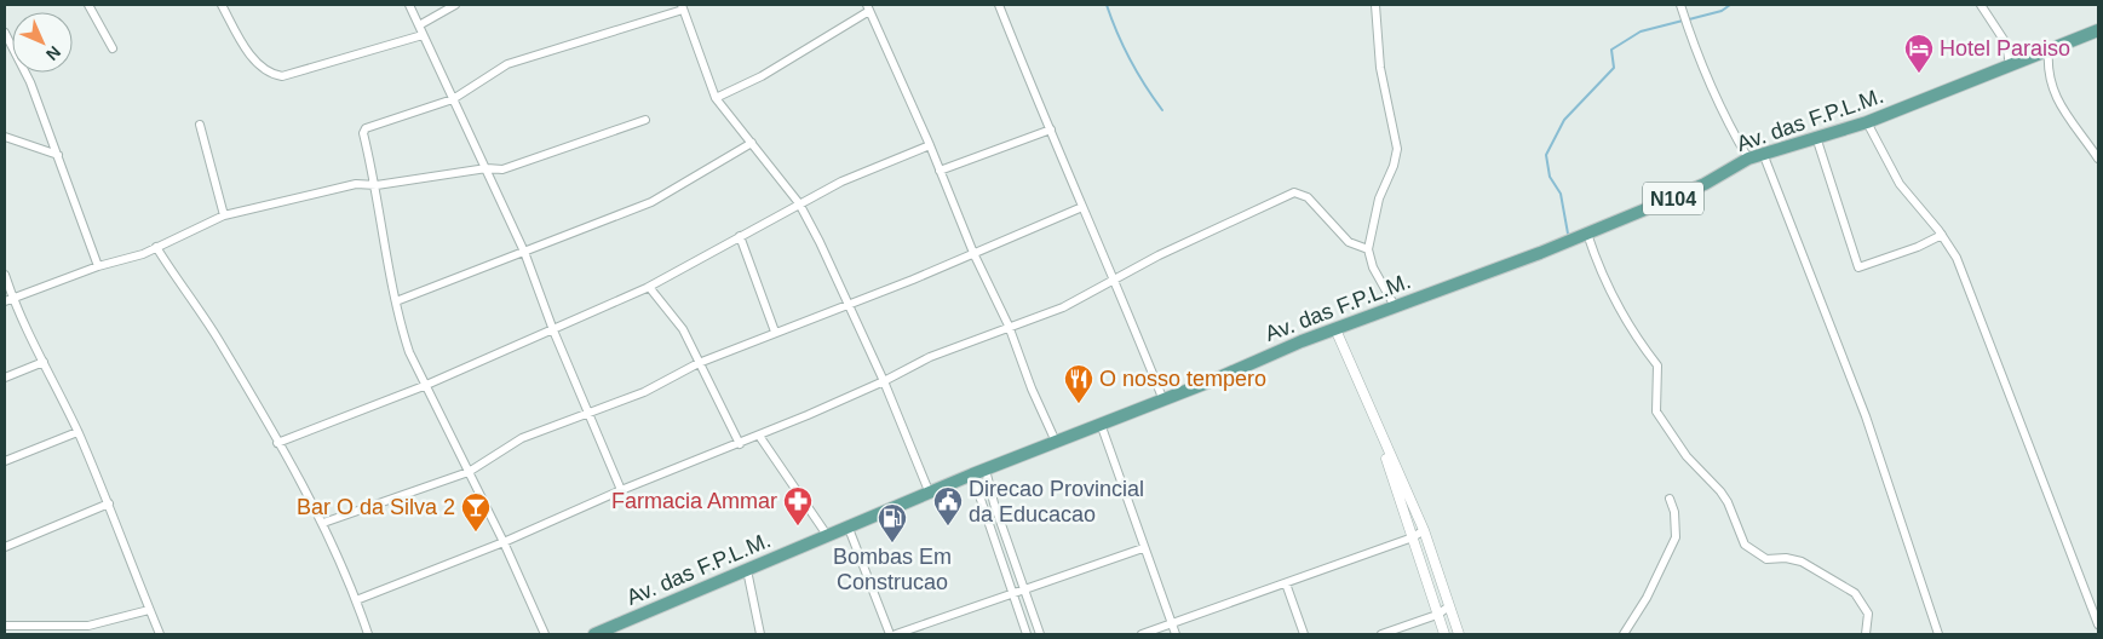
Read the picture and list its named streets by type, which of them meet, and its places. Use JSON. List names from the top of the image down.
{
  "streets": {
    "main road": ["Av. das F.P.L.M.", "N104"]
  },
  "places": {
    "hotel": ["Hotel Paraiso"],
    "restaurant": ["O nosso tempero"],
    "pharmacy": ["Farmacia Ammar"],
    "public building": ["Direcao Provincial da Educacao"],
    "bar": ["Bar O da Silva 2"],
    "fuel station": ["Bombas Em Construcao"]
  },
  "north": "bottom right"
}
